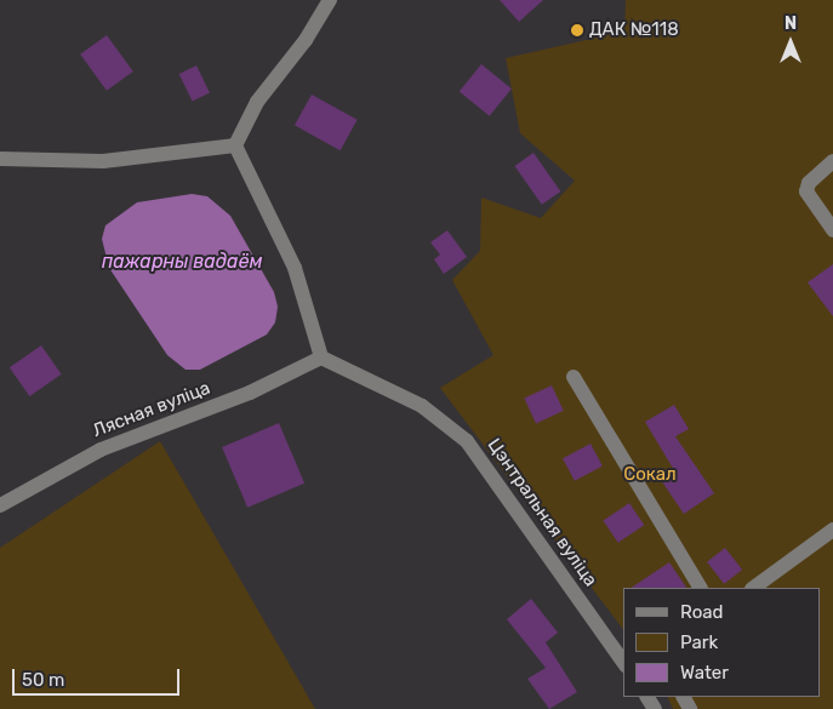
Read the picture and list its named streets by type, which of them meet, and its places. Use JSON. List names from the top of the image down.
{
  "streets": {
    "street": ["Лясная вуліца", "Цэнтральная вуліца"]
  },
  "crossings": [
    ["Лясная вуліца", "Цэнтральная вуліца"]
  ],
  "water": ["пажарны вадаём"],
  "parks": ["Сокал"],
  "places": ["ДАК №118"],
  "legend": ["Road", "Park", "Water"],
  "scale_bar": "50 m",
  "north": "top"
}
